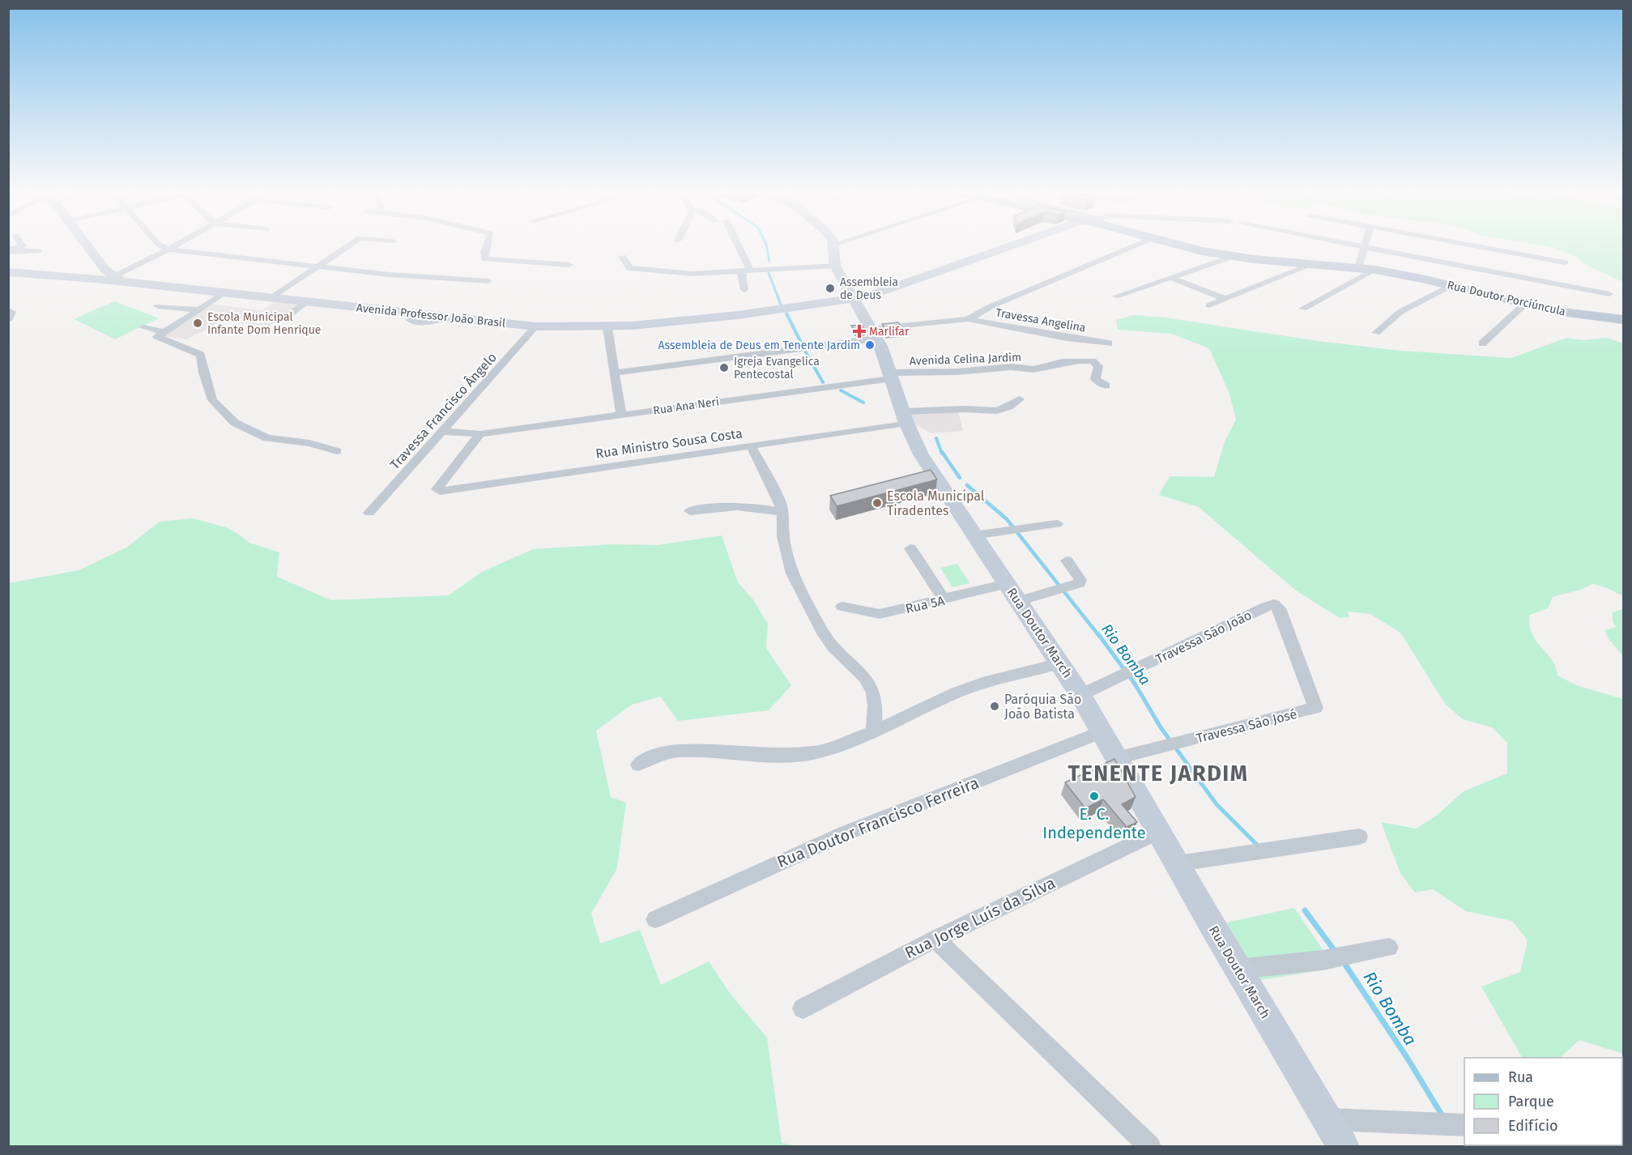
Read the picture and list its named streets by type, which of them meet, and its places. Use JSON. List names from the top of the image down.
{
  "streets": {
    "main road": ["Rua Doutor Porciúncula", "Avenida Professor João Brasil", "Rua Doutor March"],
    "street": [
      "Travessa Angelina",
      "Avenida Celina Jardim",
      "Rua Ana Neri",
      "Travessa Francisco Ângelo",
      "Rua Ministro Sousa Costa",
      "Rua 5A",
      "Travessa São João",
      "Travessa São José",
      "Rua Doutor Francisco Ferreira",
      "Rua Jorge Luís da Silva"
    ]
  },
  "crossings": [
    ["Avenida Professor João Brasil", "Travessa Francisco Ângelo"],
    ["Avenida Professor João Brasil", "Rua Doutor March"],
    ["Avenida Celina Jardim", "Rua Ana Neri"],
    ["Avenida Celina Jardim", "Rua Doutor March"],
    ["Rua Ana Neri", "Travessa Francisco Ângelo"],
    ["Rua Ana Neri", "Rua Ministro Sousa Costa"],
    ["Rua Ana Neri", "Rua Doutor March"],
    ["Rua Ministro Sousa Costa", "Rua Doutor March"],
    ["Rua 5A", "Rua Doutor March"],
    ["Rua Doutor March", "Travessa São João"],
    ["Rua Doutor March", "Travessa São José"],
    ["Rua Doutor March", "Rua Doutor Francisco Ferreira"],
    ["Rua Doutor March", "Rua Jorge Luís da Silva"],
    ["Travessa São João", "Travessa São José"]
  ],
  "districts": ["TENENTE JARDIM"],
  "water": ["Rio Bomba"],
  "places": {
    "other": [
      "Assembleia de Deus",
      "Escola Municipal Infante Dom Henrique",
      "Assembleia de Deus em Tenente Jardim",
      "Igreja Evangelica Pentecostal",
      "Escola Municipal Tiradentes",
      "Paróquia São João Batista",
      "E. C. Independente"
    ],
    "health": ["Marlifar"]
  },
  "legend": ["Rua", "Parque", "Edifício"]
}
